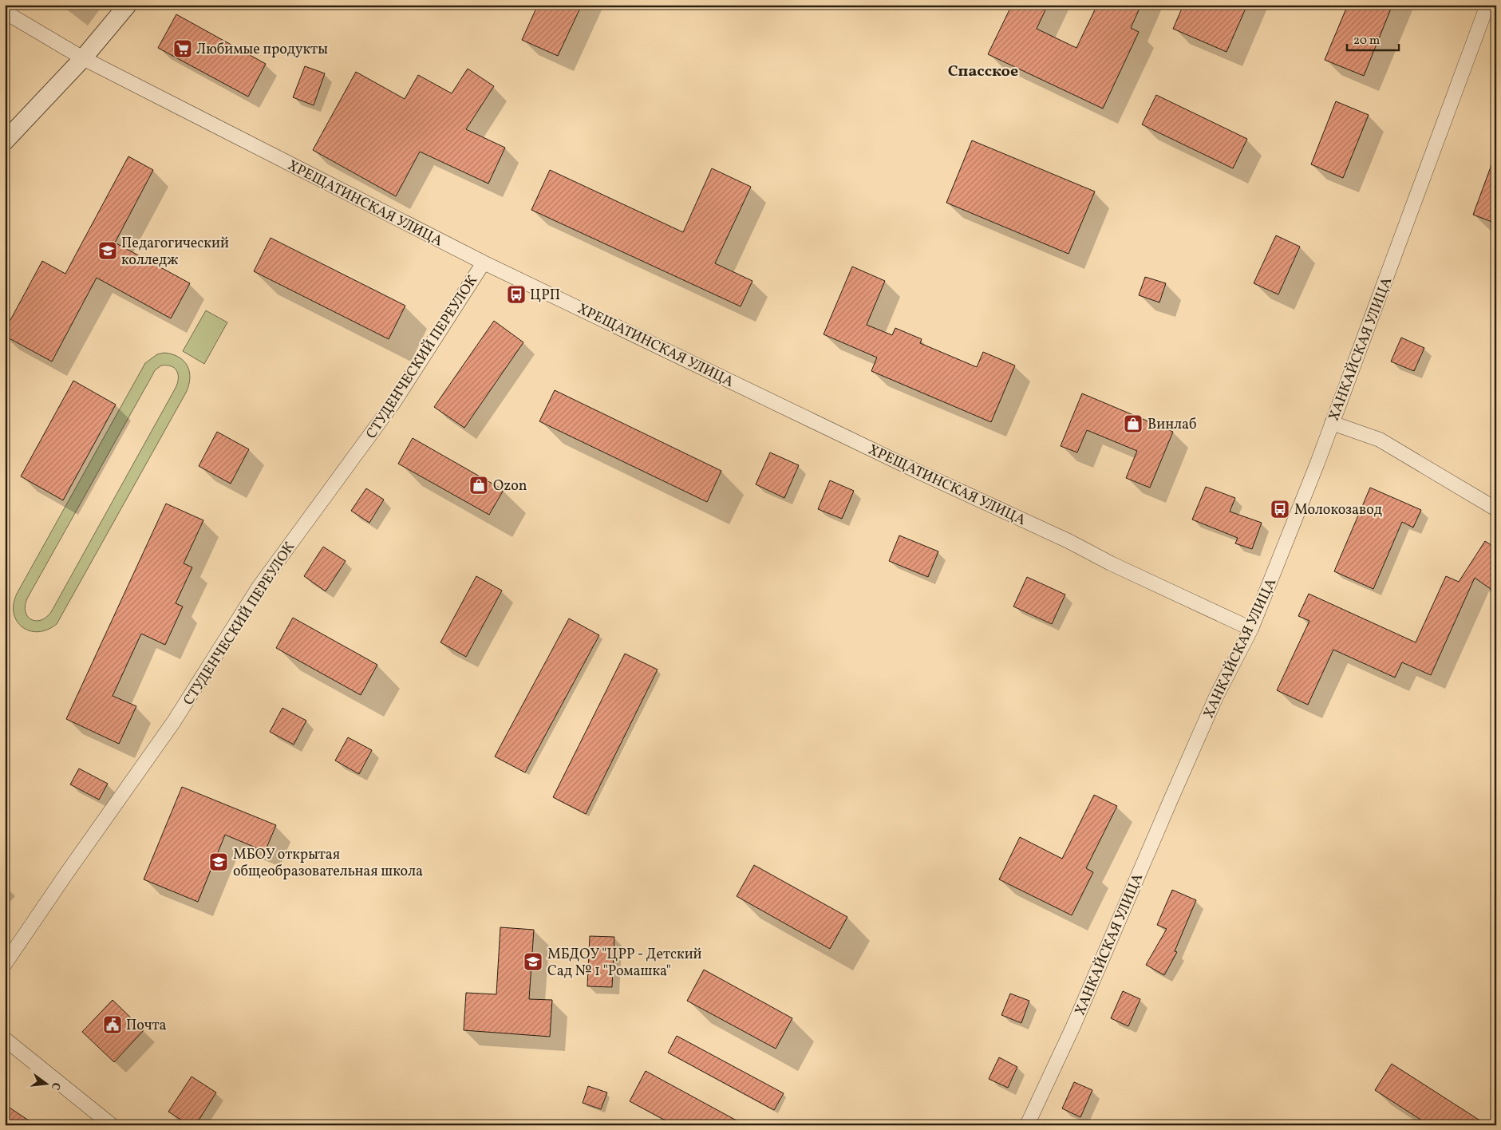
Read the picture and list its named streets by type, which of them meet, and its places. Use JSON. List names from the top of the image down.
{
  "streets": {
    "street": ["ХРЕЩАТИНСКАЯ УЛИЦА", "ХАНКАЙСКАЯ УЛИЦА", "СТУДЕНЧЕСКИЙ ПЕРЕУЛОК"]
  },
  "crossings": [
    ["ХРЕЩАТИНСКАЯ УЛИЦА", "ХАНКАЙСКАЯ УЛИЦА"],
    ["ХРЕЩАТИНСКАЯ УЛИЦА", "СТУДЕНЧЕСКИЙ ПЕРЕУЛОК"]
  ],
  "districts": ["Спасское"],
  "places": {
    "supermarket": ["Любимые продукты"],
    "school or university": ["Педагогический колледж", "МБОУ открытая общеобразовательная школа", "МБДОУ \"ЦРР - Детский Сад № 1 \"Ромашка\""],
    "bus stop": ["ЦРП", "Молокозавод"],
    "shop": ["Винлаб", "Ozon"],
    "public building": ["Почта"]
  },
  "scale_bar": "20 m",
  "north": "right"
}
